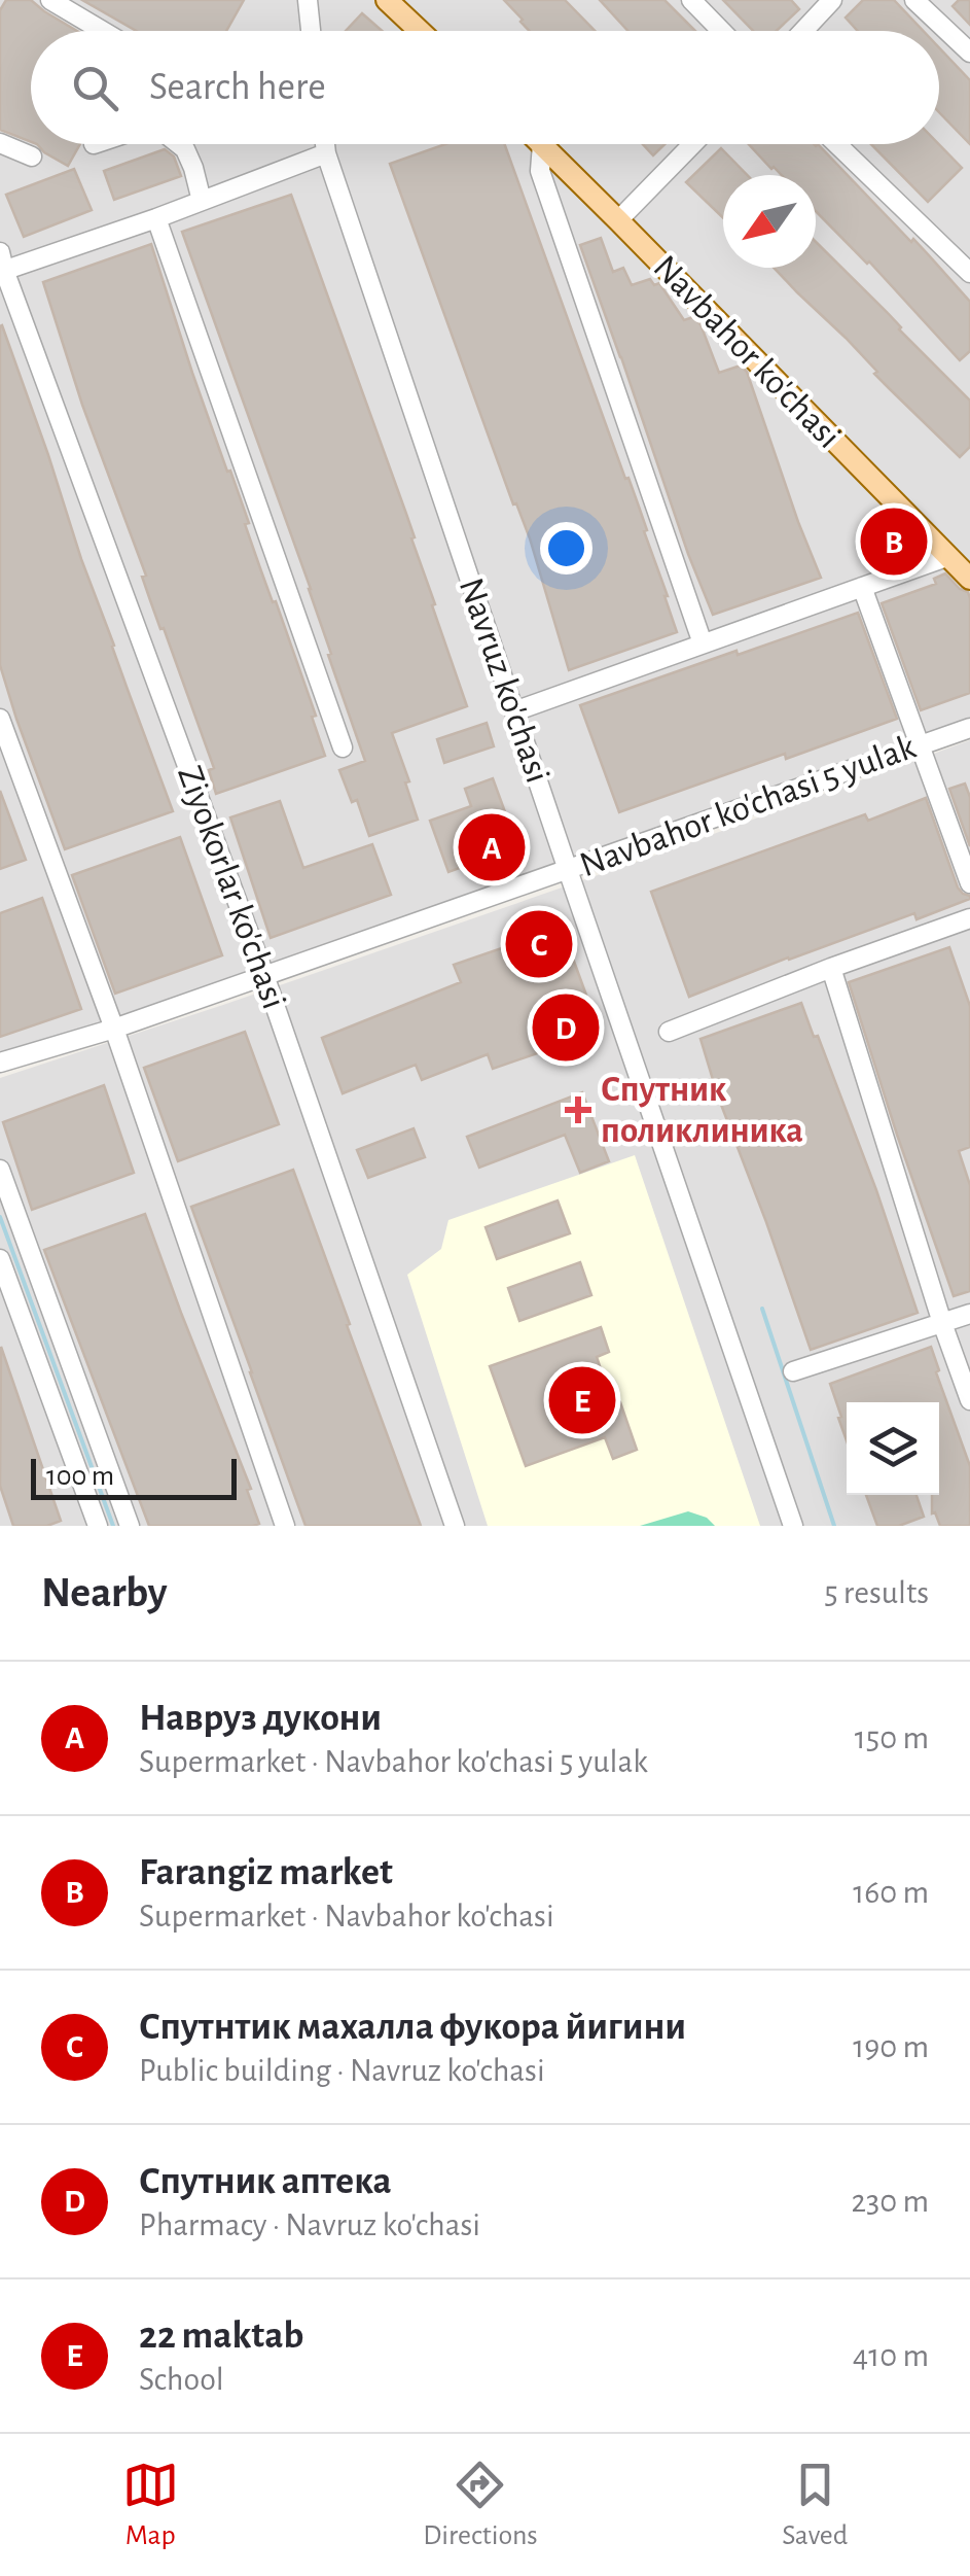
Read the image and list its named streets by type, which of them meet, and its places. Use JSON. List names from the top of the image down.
{
  "streets": {
    "main road": ["Navbahor ko'chasi"],
    "street": ["Navruz ko'chasi", "Navbahor ko'chasi 5 yulak", "Ziyokorlar ko'chasi"]
  },
  "crossings": [
    ["Navruz ko'chasi", "Navbahor ko'chasi 5 yulak"],
    ["Navbahor ko'chasi 5 yulak", "Ziyokorlar ko'chasi"]
  ],
  "places": {
    "health": ["Спутник поликлиника"]
  },
  "scale_bar": "100 m",
  "north": "bottom left",
  "page": {
    "search": "Search here",
    "pins": [
      "B",
      "A",
      "C",
      "D",
      "E"
    ],
    "scale": "100 m",
    "heading": ["Nearby", "5 results"],
    "list": [
      {
        "mark": "A",
        "name": "Навруз дукони",
        "note": "Supermarket · Navbahor ko'chasi 5 yulak",
        "value": "150 m"
      },
      {
        "mark": "B",
        "name": "Farangiz market",
        "note": "Supermarket · Navbahor ko'chasi",
        "value": "160 m"
      },
      {
        "mark": "C",
        "name": "Спутнтик махалла фукора йигини",
        "note": "Public building · Navruz ko'chasi",
        "value": "190 m"
      },
      {
        "mark": "D",
        "name": "Спутник аптека",
        "note": "Pharmacy · Navruz ko'chasi",
        "value": "230 m"
      },
      {
        "mark": "E",
        "name": "22 maktab",
        "note": "School",
        "value": "410 m"
      }
    ],
    "nav": ["Map", "Directions", "Saved"]
  }
}
